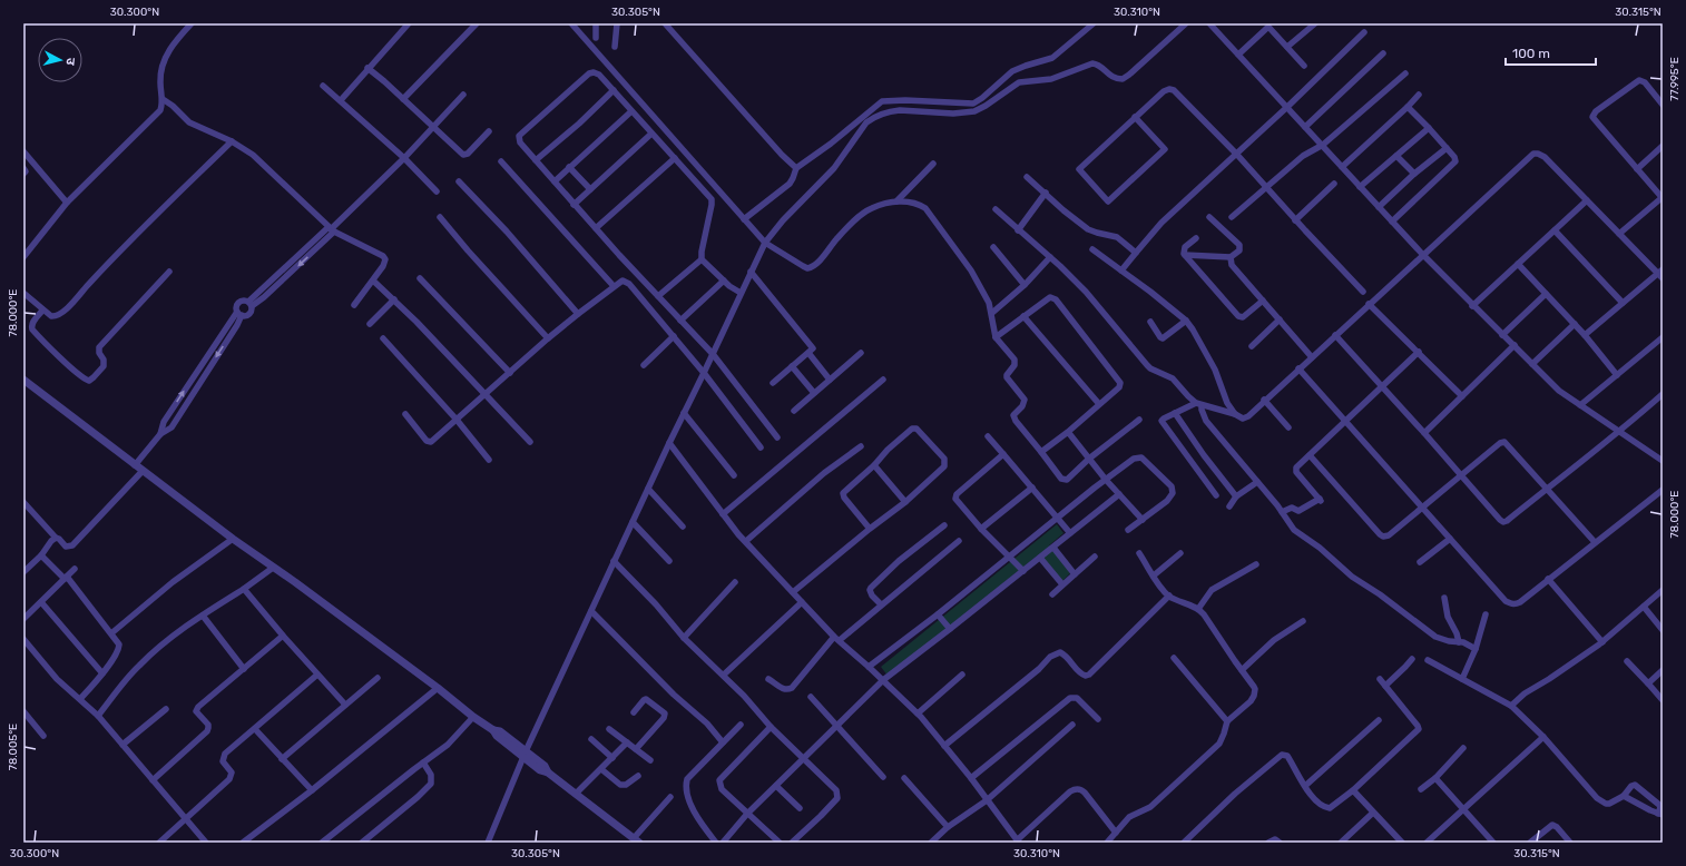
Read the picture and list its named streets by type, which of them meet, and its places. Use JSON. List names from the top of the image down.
{
  "scale_bar": "100 m",
  "north": "right",
  "coordinates": [
    "30.300°N",
    "30.305°N",
    "30.310°N",
    "30.315°N",
    "77.995°E",
    "78.000°E",
    "78.005°E"
  ]
}
